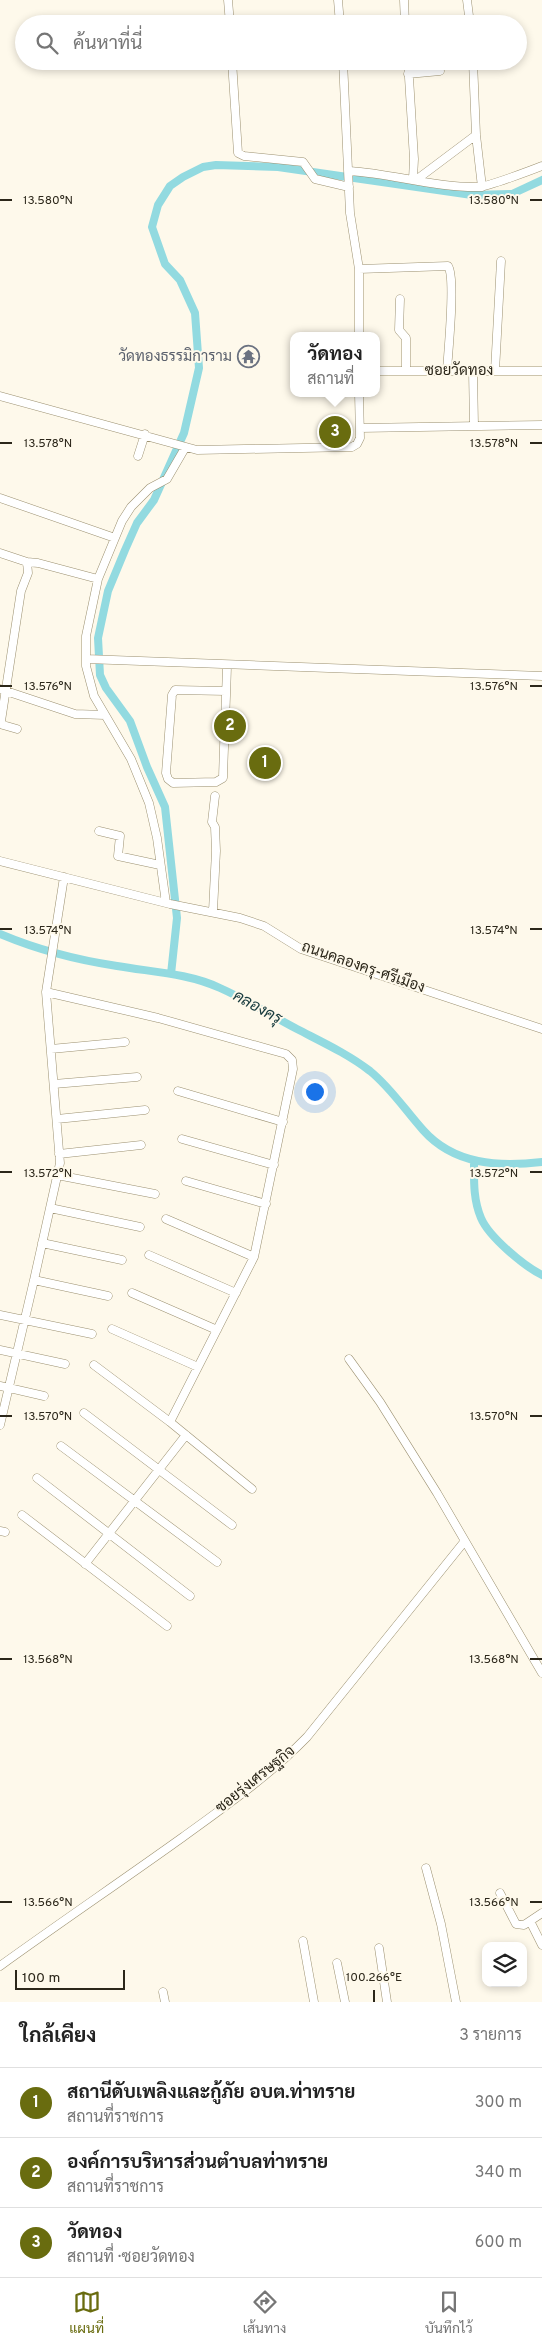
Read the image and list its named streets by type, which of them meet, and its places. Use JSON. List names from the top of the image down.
{
  "streets": {
    "street": ["ซอยวัดทอง", "ถนนคลองครุ-ศรีเมือง", "ซอยรุ่งเศรษฐกิจ"]
  },
  "water": ["คลองครุ"],
  "places": {
    "temple": ["วัดทองธรรมิการาม"]
  },
  "scale_bar": "100 m",
  "page": {
    "search": "ค้นหาที่นี่",
    "popup": ["วัดทอง", "สถานที่"],
    "pins": ["3", "2", "1"],
    "scale": "100 m",
    "heading": ["ใกล้เคียง", "3 รายการ"],
    "list": [
      {
        "mark": "1",
        "name": "สถานีดับเพลิงและกู้ภัย อบต.ท่าทราย",
        "note": "สถานที่ราชการ",
        "value": "300 m"
      },
      {
        "mark": "2",
        "name": "องค์การบริหารส่วนตำบลท่าทราย",
        "note": "สถานที่ราชการ",
        "value": "340 m"
      },
      {
        "mark": "3",
        "name": "วัดทอง",
        "note": "สถานที่ · ซอยวัดทอง",
        "value": "600 m"
      }
    ],
    "nav": ["แผนที่", "เส้นทาง", "บันทึกไว้"]
  },
  "coordinates": [
    "13.580°N",
    "13.578°N",
    "13.576°N",
    "13.574°N",
    "13.572°N",
    "13.570°N",
    "13.568°N",
    "13.566°N",
    "100.266°E"
  ]
}
